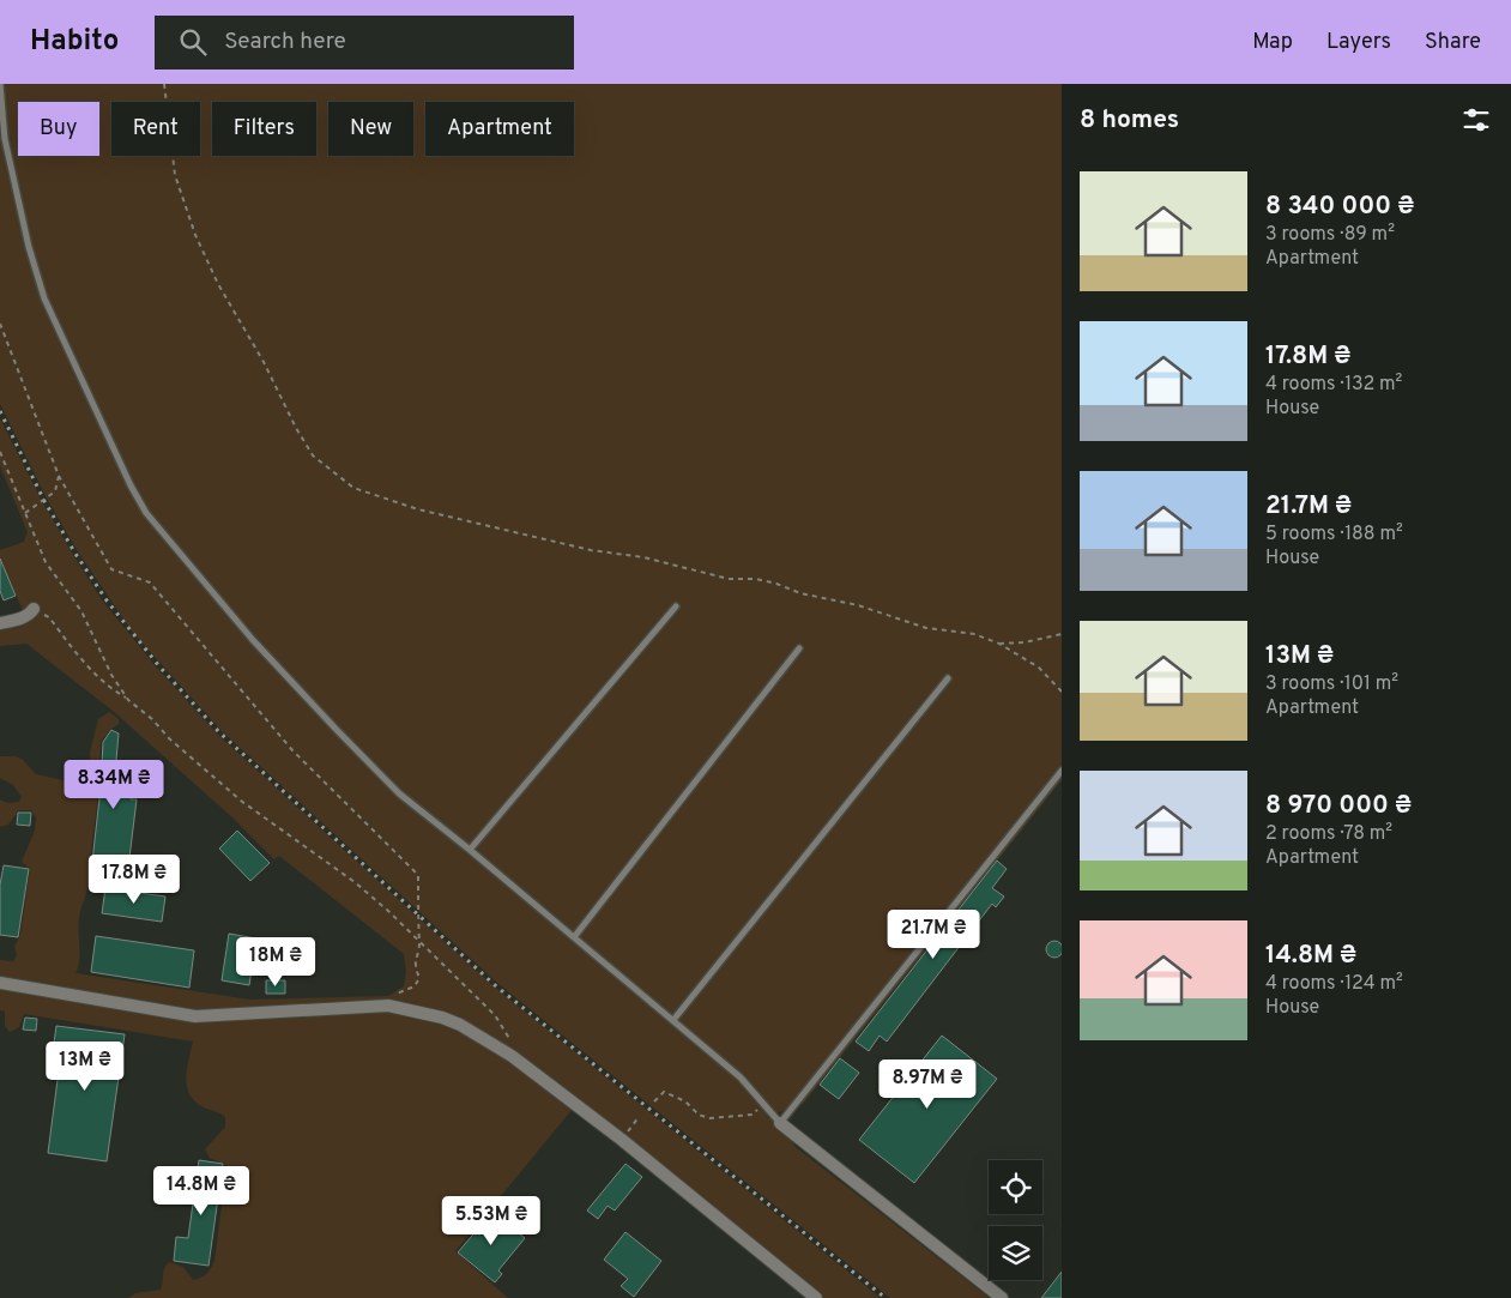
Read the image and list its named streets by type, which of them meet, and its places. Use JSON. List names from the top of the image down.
{
  "page": {
    "header": "Habito",
    "search": "Search here",
    "nav": ["Map", "Layers", "Share"],
    "heading": "8 homes",
    "chip": [
      "Buy",
      "Rent",
      "Filters",
      "New",
      "Apartment"
    ],
    "list": [
      {
        "name": "8 340 000 ₴",
        "note": "3 rooms · 89 m² · Apartment"
      },
      {
        "name": "17.8M ₴",
        "note": "4 rooms · 132 m² · House"
      },
      {
        "name": "21.7M ₴",
        "note": "5 rooms · 188 m² · House"
      },
      {
        "name": "13M ₴",
        "note": "3 rooms · 101 m² · Apartment"
      },
      {
        "name": "8 970 000 ₴",
        "note": "2 rooms · 78 m² · Apartment"
      },
      {
        "name": "14.8M ₴",
        "note": "4 rooms · 124 m² · House"
      }
    ],
    "price": [
      "8.34M ₴",
      "17.8M ₴",
      "21.7M ₴",
      "18M ₴",
      "13M ₴",
      "8.97M ₴",
      "14.8M ₴",
      "5.53M ₴"
    ]
  }
}
